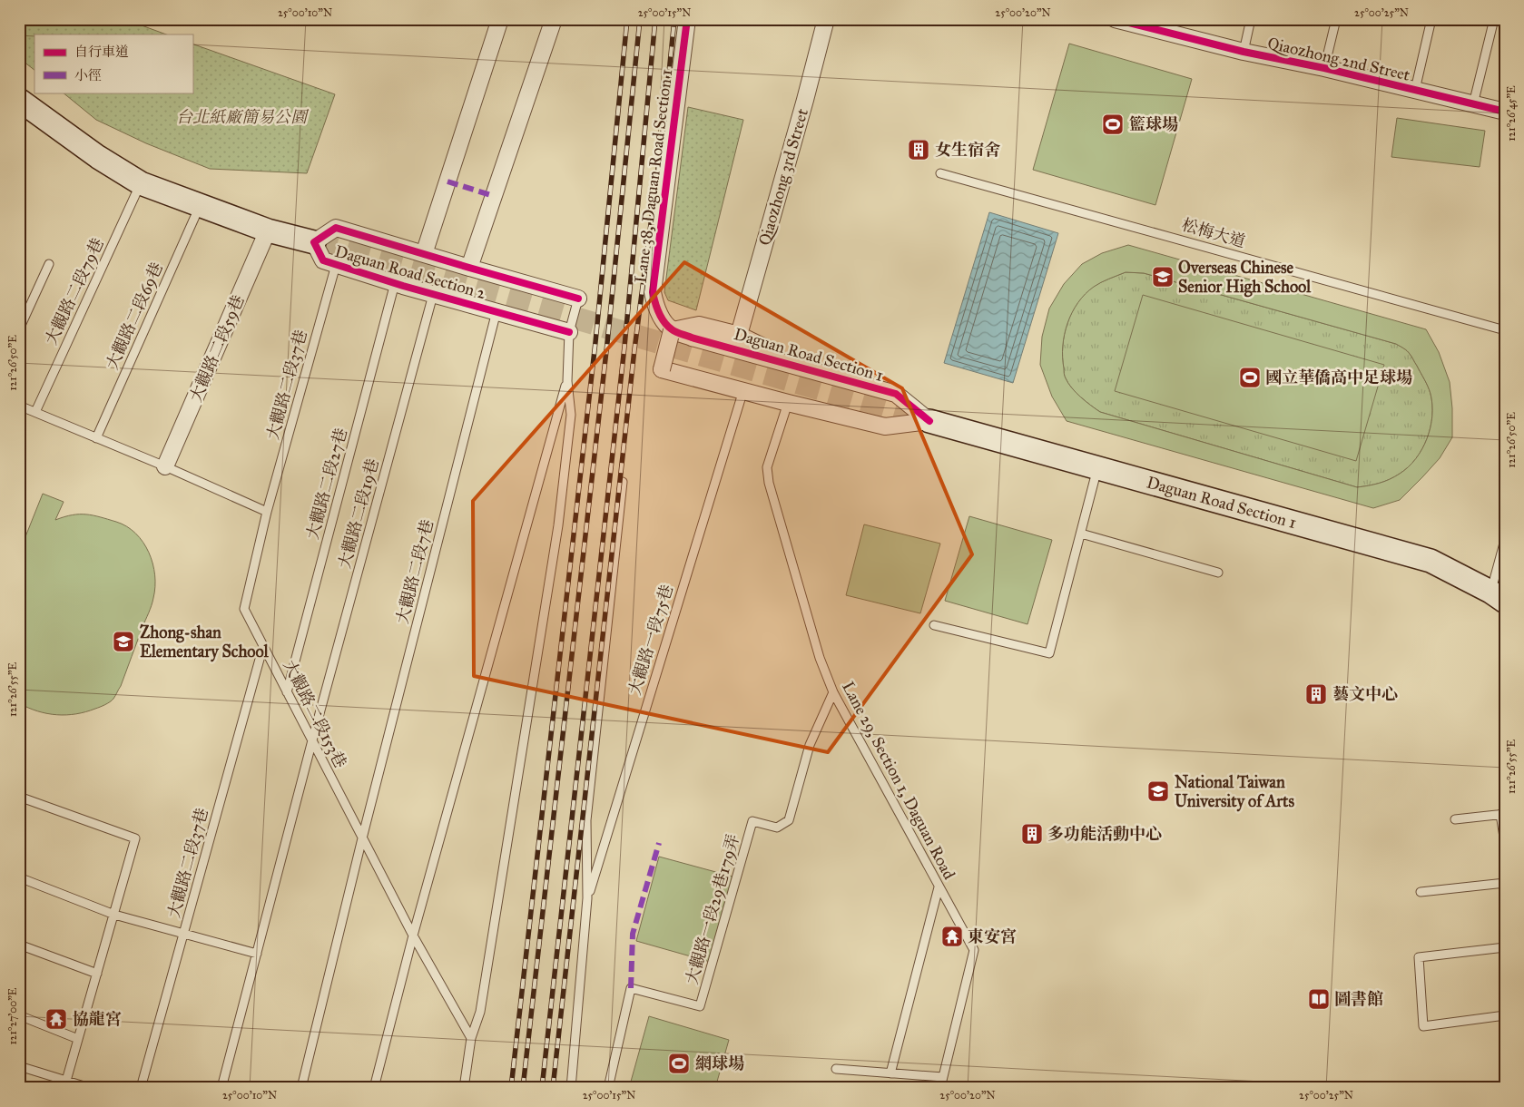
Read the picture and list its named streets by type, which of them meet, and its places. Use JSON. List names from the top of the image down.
{
  "streets": {
    "main road": ["Daguan Road Section 2", "Daguan Road Section 1"],
    "street": [
      "Qiaozhong 2nd Street",
      "Lane 38, Daguan Road Section 1",
      "Qiaozhong 3rd Street",
      "大觀路二段59巷"
    ],
    "lane": [
      "松梅大道",
      "大觀路二段79巷",
      "大觀路二段69巷",
      "大觀路二段37巷",
      "大觀路二段27巷",
      "大觀路二段19巷",
      "大觀路二段7巷",
      "大觀路一段75巷",
      "大觀路二段153巷",
      "Lane 29, Section 1, Daguan Road",
      "大觀路一段29巷179弄"
    ]
  },
  "crossings": [
    ["Lane 38, Daguan Road Section 1", "Daguan Road Section 1"],
    ["Daguan Road Section 2", "大觀路二段79巷"],
    ["Daguan Road Section 2", "大觀路二段69巷"],
    ["Daguan Road Section 2", "大觀路二段59巷"],
    ["Daguan Road Section 2", "大觀路二段37巷"],
    ["Daguan Road Section 2", "大觀路二段27巷"],
    ["Daguan Road Section 2", "大觀路二段19巷"],
    ["Daguan Road Section 2", "大觀路二段7巷"],
    ["Daguan Road Section 1", "大觀路一段75巷"],
    ["Daguan Road Section 1", "Lane 29, Section 1, Daguan Road"],
    ["大觀路二段37巷", "大觀路二段153巷"],
    ["大觀路二段27巷", "大觀路二段153巷"],
    ["大觀路二段19巷", "大觀路二段153巷"],
    ["大觀路二段7巷", "大觀路二段153巷"],
    ["Lane 29, Section 1, Daguan Road", "大觀路一段29巷179弄"]
  ],
  "parks": ["台北紙廠簡易公園"],
  "places": {
    "sports": ["籃球場", "國立華僑高中足球場", "網球場"],
    "building": ["女生宿舍", "藝文中心", "多功能活動中心"],
    "school or university": ["Overseas Chinese Senior High School", "Zhong-shan Elementary School", "National Taiwan University of Arts"],
    "temple": ["東安宮", "協龍宮"],
    "library": ["圖書館"]
  },
  "legend": ["自行車道", "小徑"],
  "coordinates": [
    "25°00'10\"N",
    "25°00'15\"N",
    "25°00'20\"N",
    "25°00'25\"N",
    "121°26'45\"E",
    "121°26'50\"E",
    "121°26'55\"E",
    "121°27'00\"E"
  ]
}
